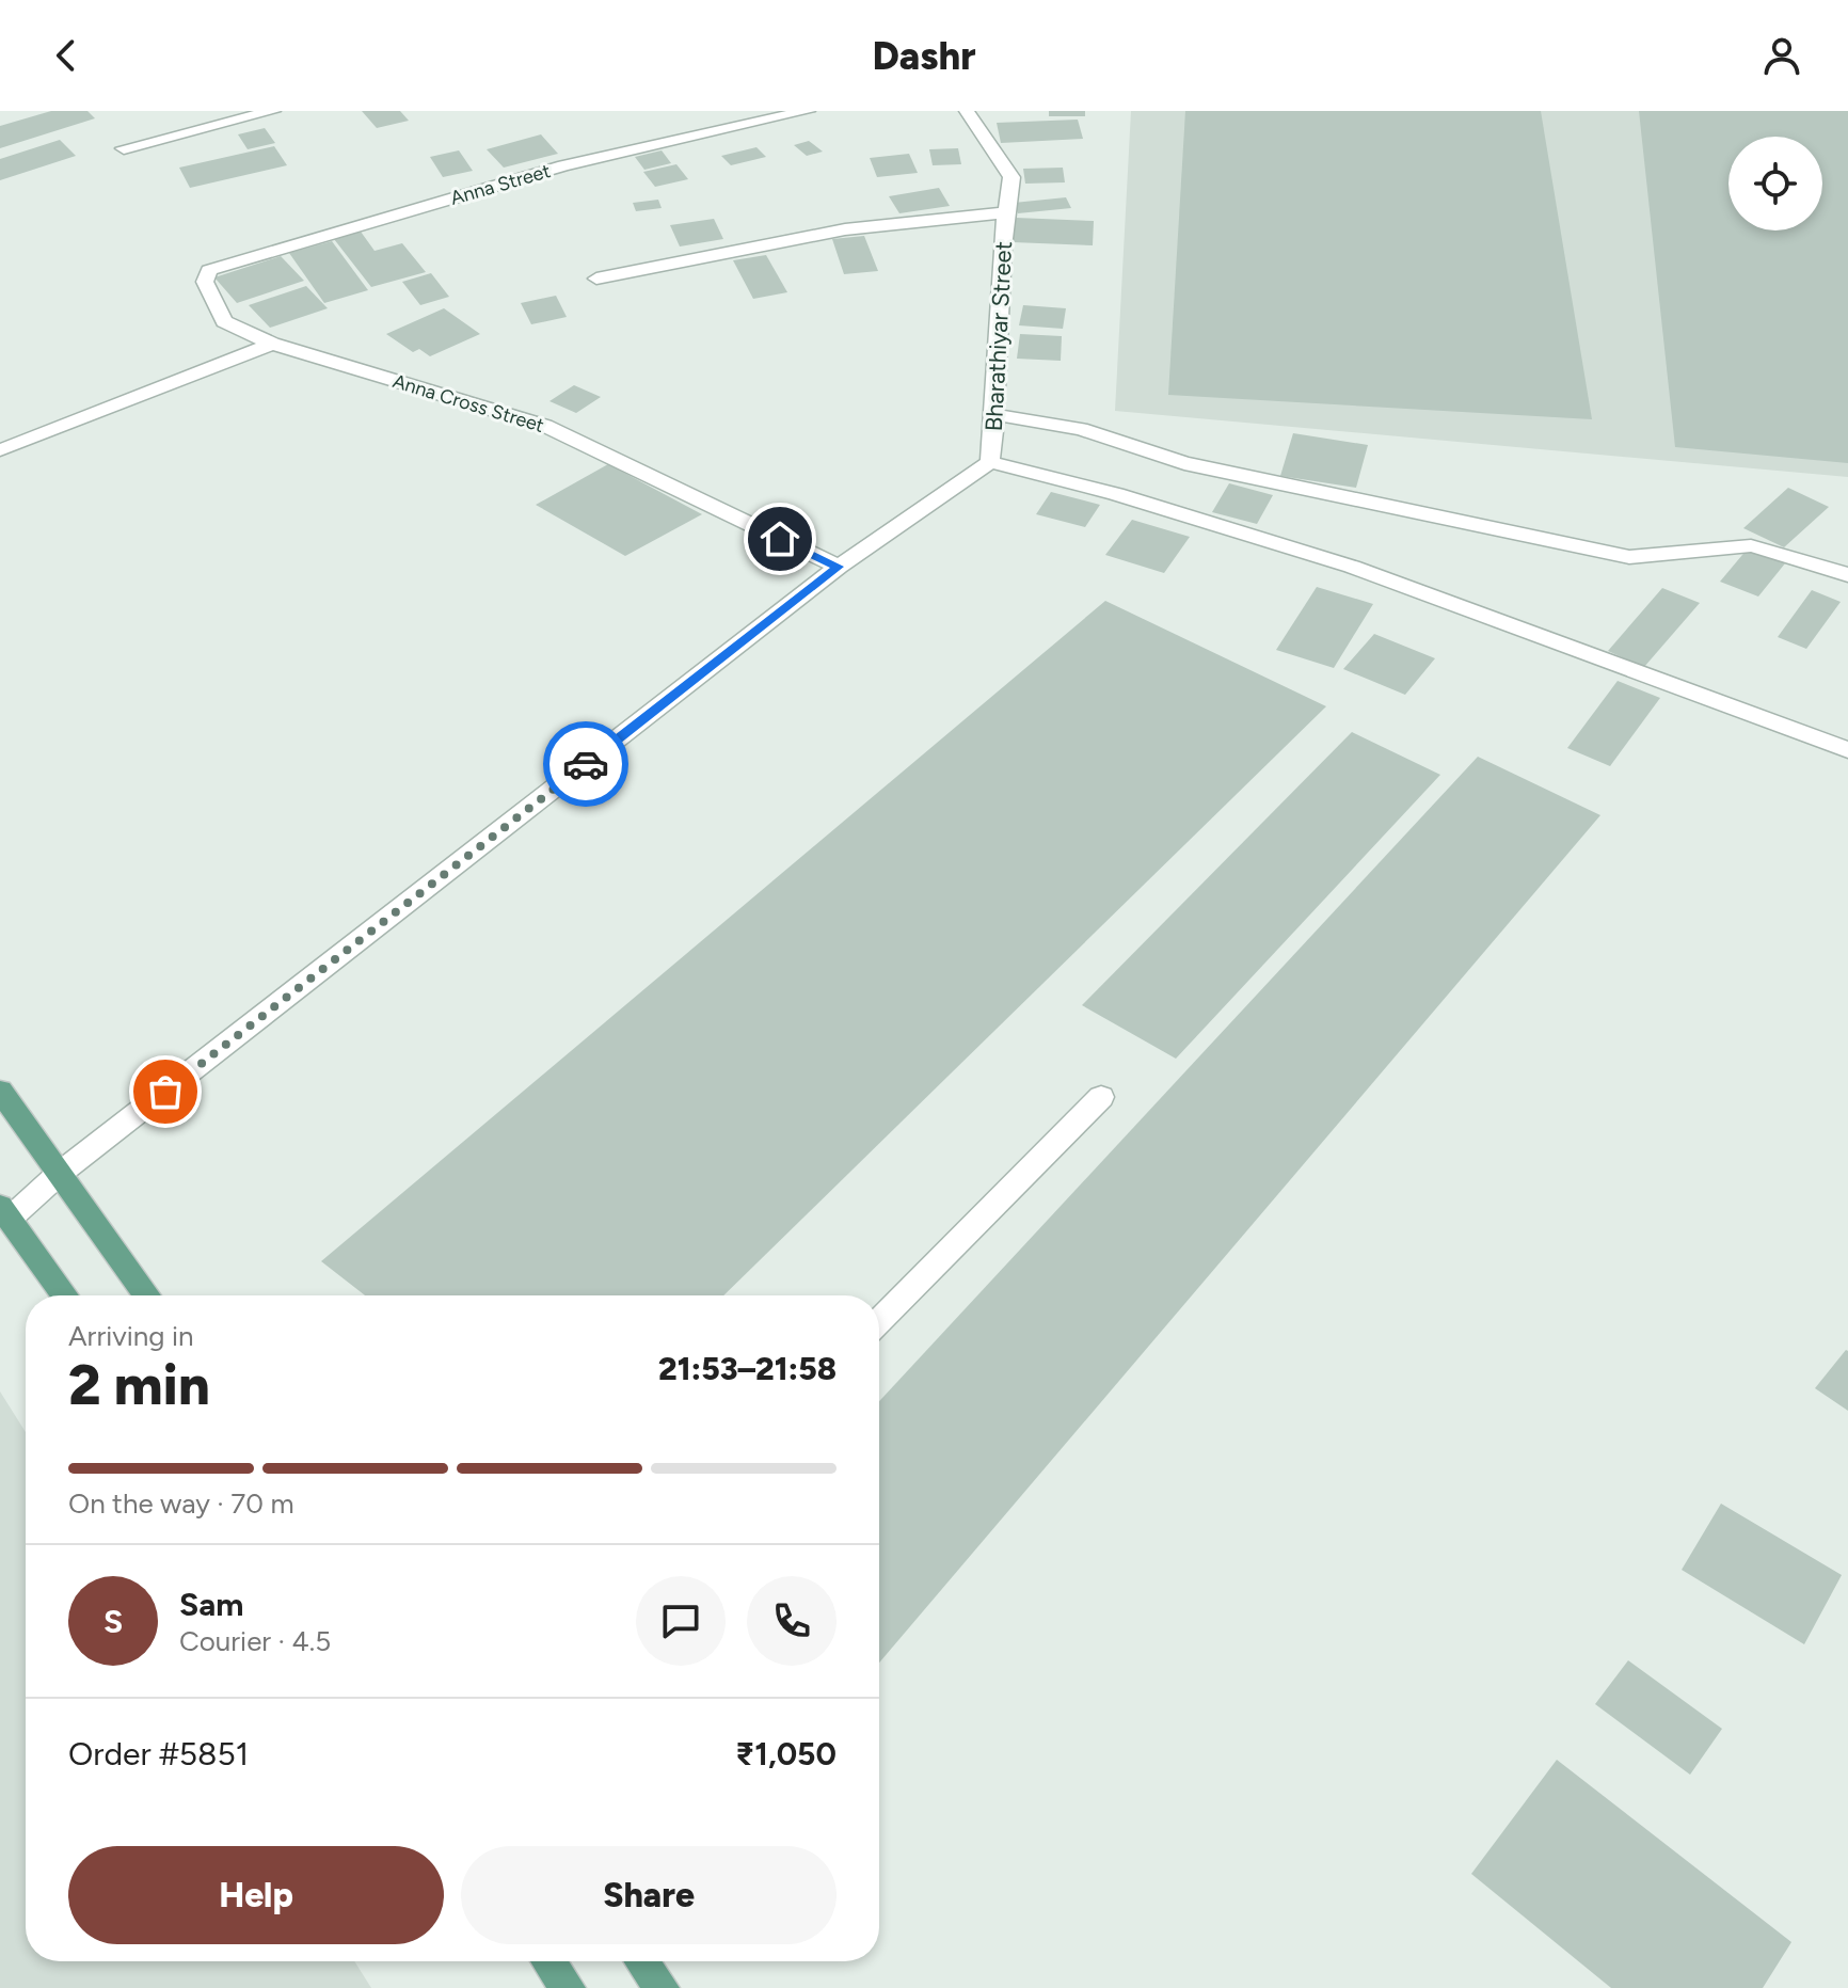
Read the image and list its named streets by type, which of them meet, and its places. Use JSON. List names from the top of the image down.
{
  "streets": {
    "street": ["Anna Street", "Bharathiyar Street", "Anna Cross Street"]
  },
  "crossings": [
    ["Anna Street", "Anna Cross Street"],
    ["Bharathiyar Street", "Anna Cross Street"]
  ],
  "page": {
    "header": "Dashr",
    "heading": ["2 min", "Arriving in", "21:53–21:58"],
    "panel": [
      "Sam",
      "Courier · 4.5",
      "Order #5851",
      "₹1,050"
    ],
    "bar": "On the way · 70 m",
    "round": "S",
    "buttons": ["Help", "Share"]
  }
}
